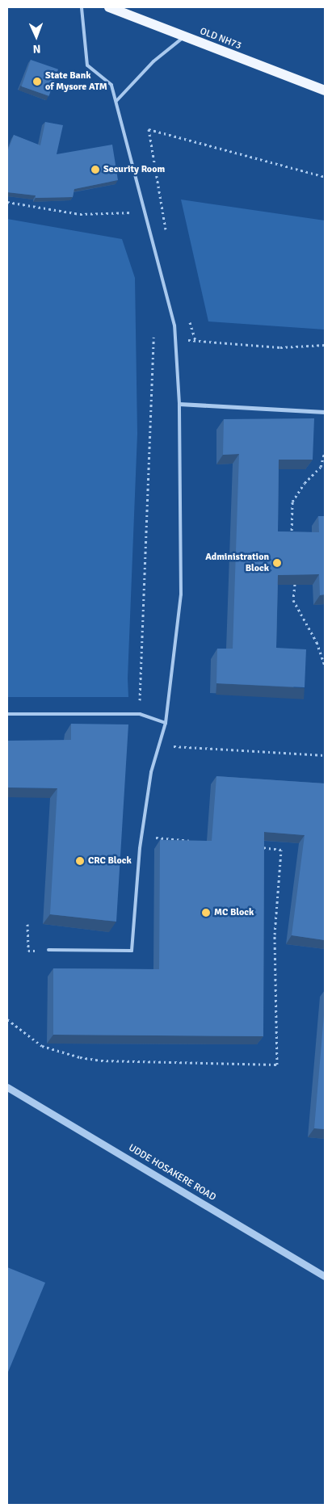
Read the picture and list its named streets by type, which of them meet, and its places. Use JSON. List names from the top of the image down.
{
  "streets": {
    "main road": ["OLD NH73"],
    "street": ["UDDE HOSAKERE ROAD"]
  },
  "places": [
    "State Bank of Mysore ATM",
    "Security Room",
    "Administration Block",
    "CRC Block",
    "MC Block"
  ],
  "north": "bottom"
}
